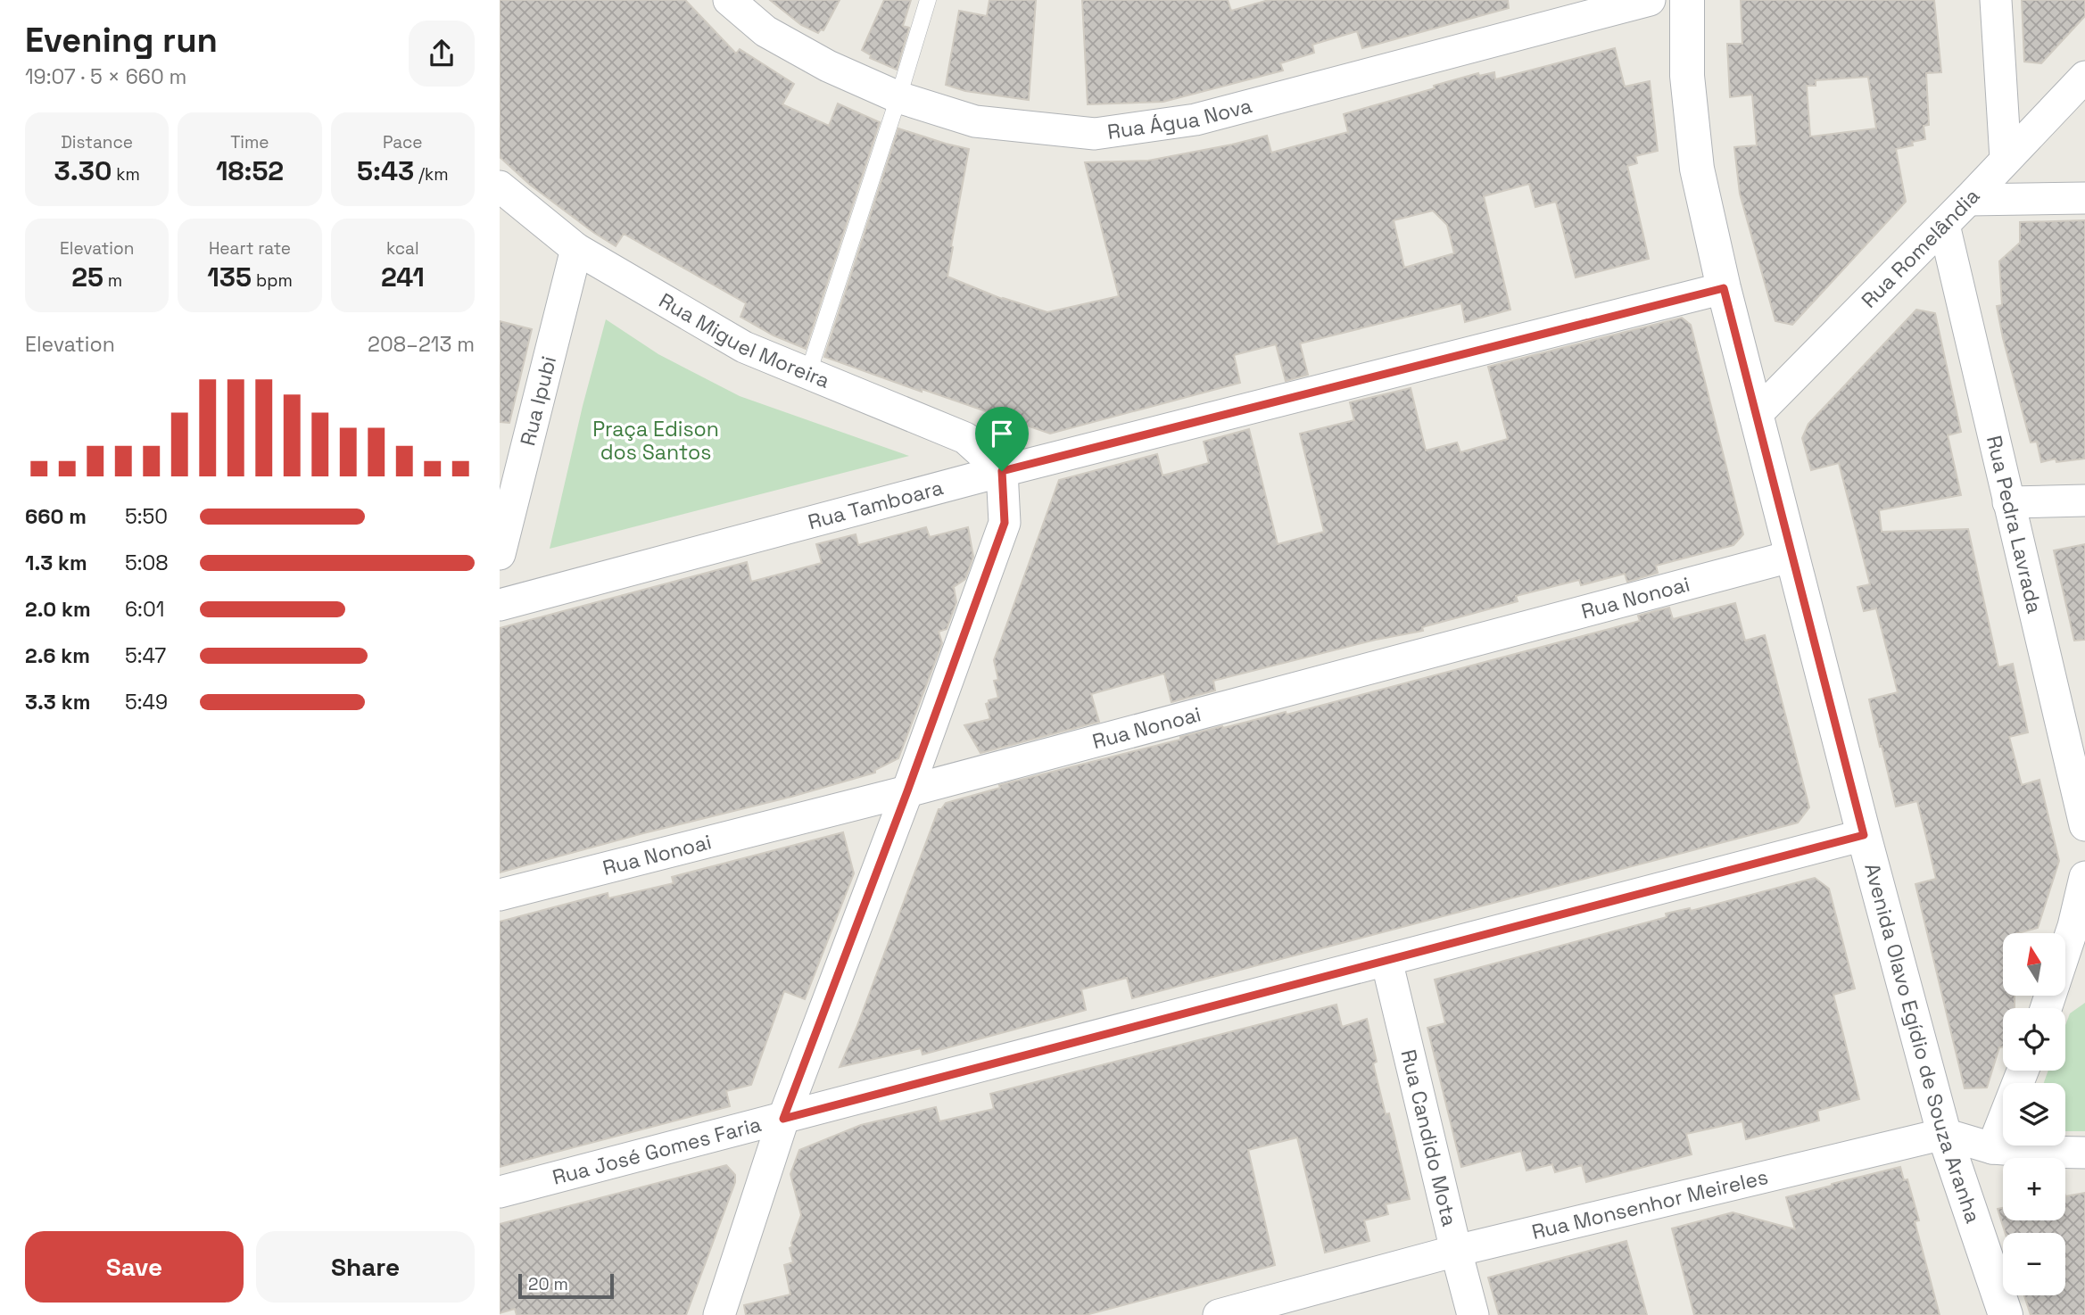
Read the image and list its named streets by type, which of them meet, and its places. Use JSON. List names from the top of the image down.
{
  "streets": {
    "main road": ["Avenida Olavo Egídio de Souza Aranha"],
    "street": [
      "Rua Água Nova",
      "Rua Romelândia",
      "Rua Miguel Moreira",
      "Rua Ipubi",
      "Rua Tamboara",
      "Rua Pedra Lavrada",
      "Rua Nonoai",
      "Rua Candido Mota",
      "Rua José Gomes Faria",
      "Rua Monsenhor Meireles"
    ]
  },
  "crossings": [
    ["Rua Romelândia", "Rua Pedra Lavrada"],
    ["Rua Romelândia", "Avenida Olavo Egídio de Souza Aranha"],
    ["Rua Miguel Moreira", "Rua Ipubi"],
    ["Rua Miguel Moreira", "Rua Tamboara"],
    ["Rua Tamboara", "Avenida Olavo Egídio de Souza Aranha"],
    ["Rua Nonoai", "Avenida Olavo Egídio de Souza Aranha"],
    ["Avenida Olavo Egídio de Souza Aranha", "Rua José Gomes Faria"],
    ["Avenida Olavo Egídio de Souza Aranha", "Rua Monsenhor Meireles"],
    ["Rua Candido Mota", "Rua José Gomes Faria"],
    ["Rua Candido Mota", "Rua Monsenhor Meireles"]
  ],
  "parks": ["Praça Edison dos Santos"],
  "scale_bar": "20 m",
  "north": "top",
  "page": {
    "heading": ["Evening run", "19:07 · 5 × 660 m"],
    "stats": [
      ["Distance", "3.30 km"],
      ["Time", "18:52"],
      ["Pace", "5:43 /km"],
      ["Elevation", "25 m"],
      ["Heart rate", "135 bpm"],
      ["kcal", "241"]
    ],
    "chart": ["Elevation", "208–213 m"],
    "list": [
      {
        "name": "660 m",
        "note": "5:50"
      },
      {
        "name": "1.3 km",
        "note": "5:08"
      },
      {
        "name": "2.0 km",
        "note": "6:01"
      },
      {
        "name": "2.6 km",
        "note": "5:47"
      },
      {
        "name": "3.3 km",
        "note": "5:49"
      }
    ],
    "map_buttons": ["+", "−"],
    "buttons": ["Save", "Share"],
    "scale": "20 m"
  }
}
